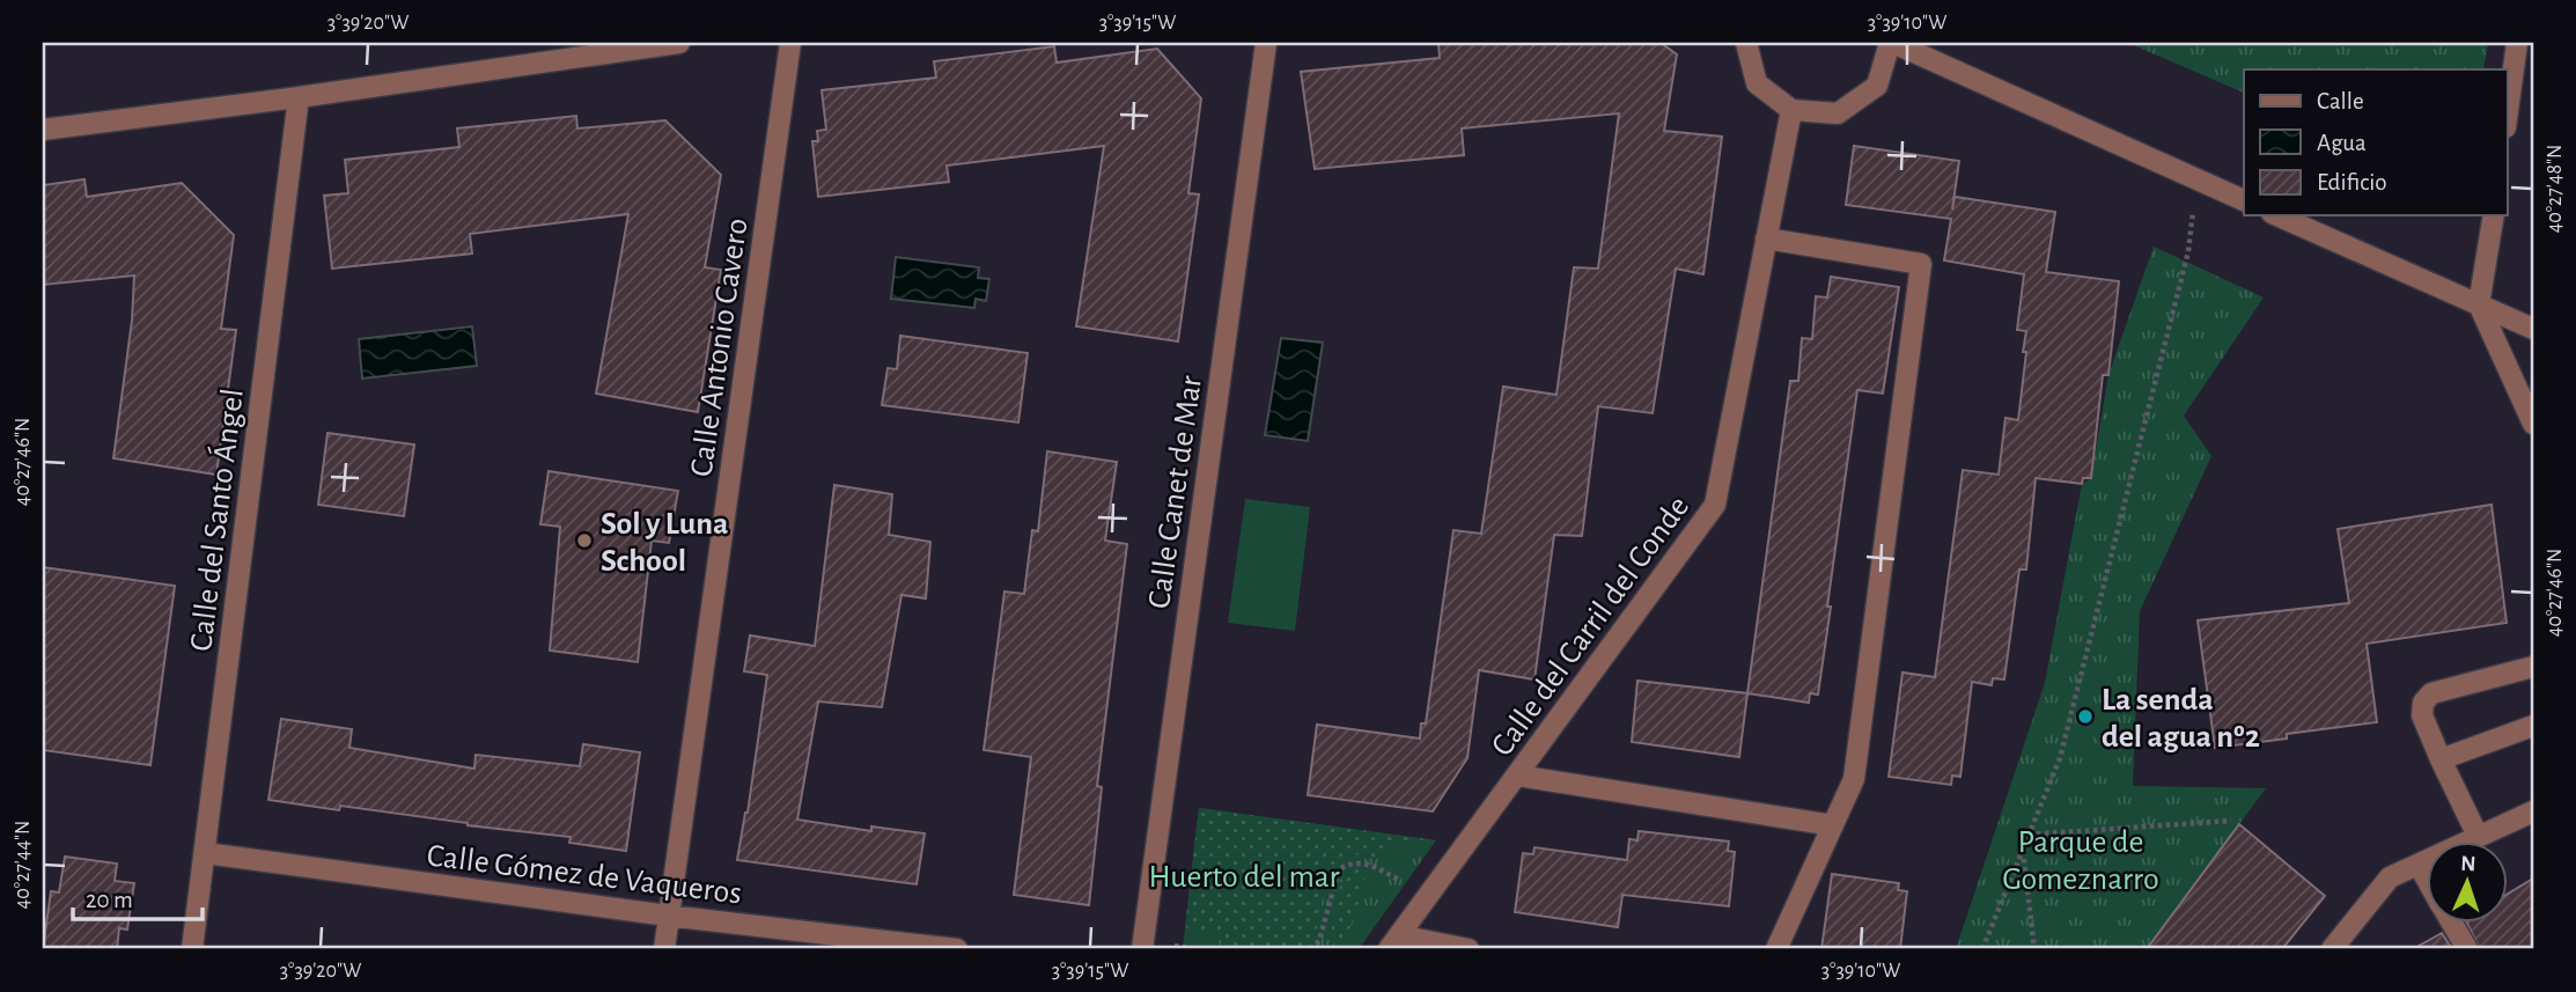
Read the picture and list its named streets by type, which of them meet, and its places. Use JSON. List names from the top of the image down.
{
  "streets": {
    "street": [
      "Calle Antonio Cavero",
      "Calle Canet de Mar",
      "Calle del Santo Ángel",
      "Calle del Carril del Conde",
      "Calle Gómez de Vaqueros"
    ]
  },
  "crossings": [
    ["Calle Antonio Cavero", "Calle Gómez de Vaqueros"],
    ["Calle del Santo Ángel", "Calle Gómez de Vaqueros"]
  ],
  "parks": ["Parque de Gomeznarro", "Huerto del mar"],
  "places": ["Sol y Luna School", "La senda del agua nº2"],
  "legend": ["Calle", "Agua", "Edificio"],
  "scale_bar": "20 m",
  "north": "top",
  "coordinates": [
    "3°39'20\"W",
    "3°39'15\"W",
    "3°39'10\"W",
    "40°27'48\"N",
    "40°27'46\"N",
    "40°27'44\"N"
  ]
}
